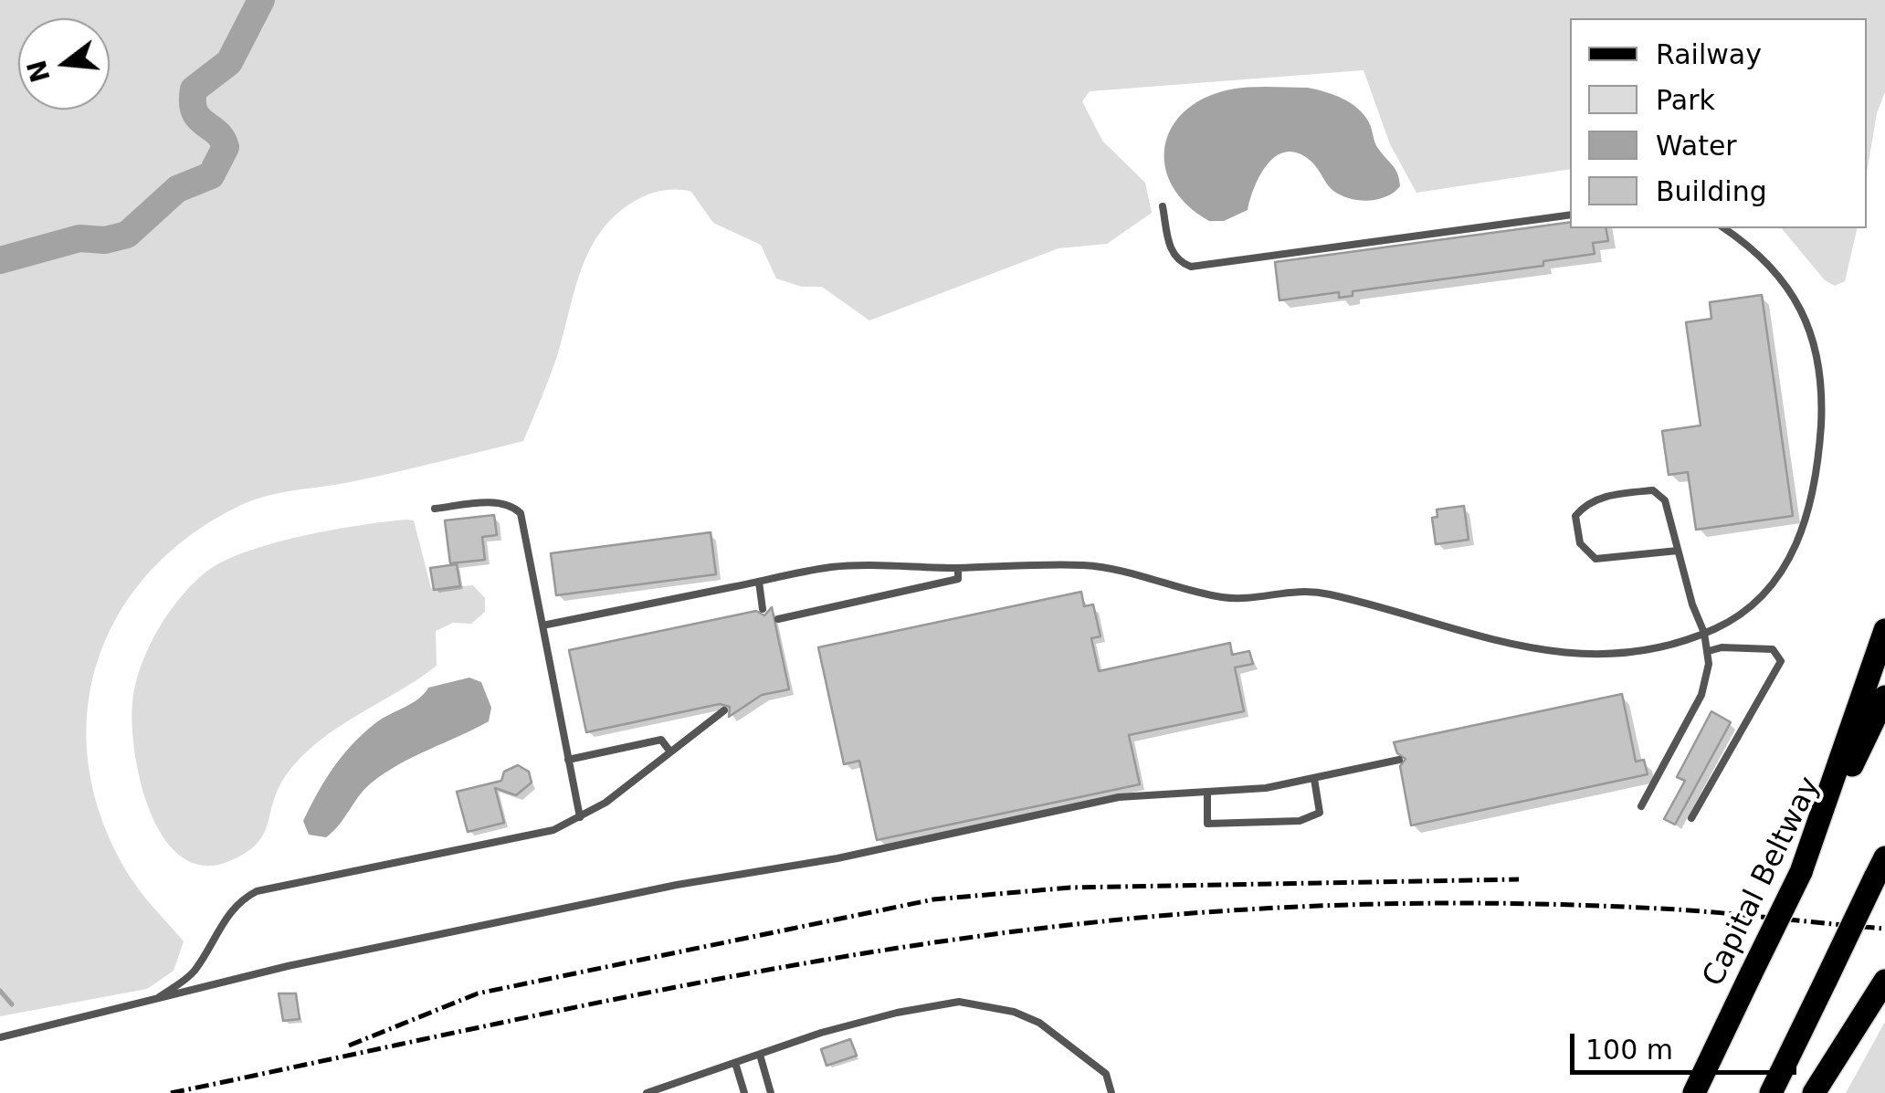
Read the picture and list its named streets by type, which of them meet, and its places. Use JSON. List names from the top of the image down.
{
  "streets": {
    "highway": ["Capital Beltway"]
  },
  "legend": [
    "Railway",
    "Park",
    "Water",
    "Building"
  ],
  "scale_bar": "100 m",
  "north": "left"
}
